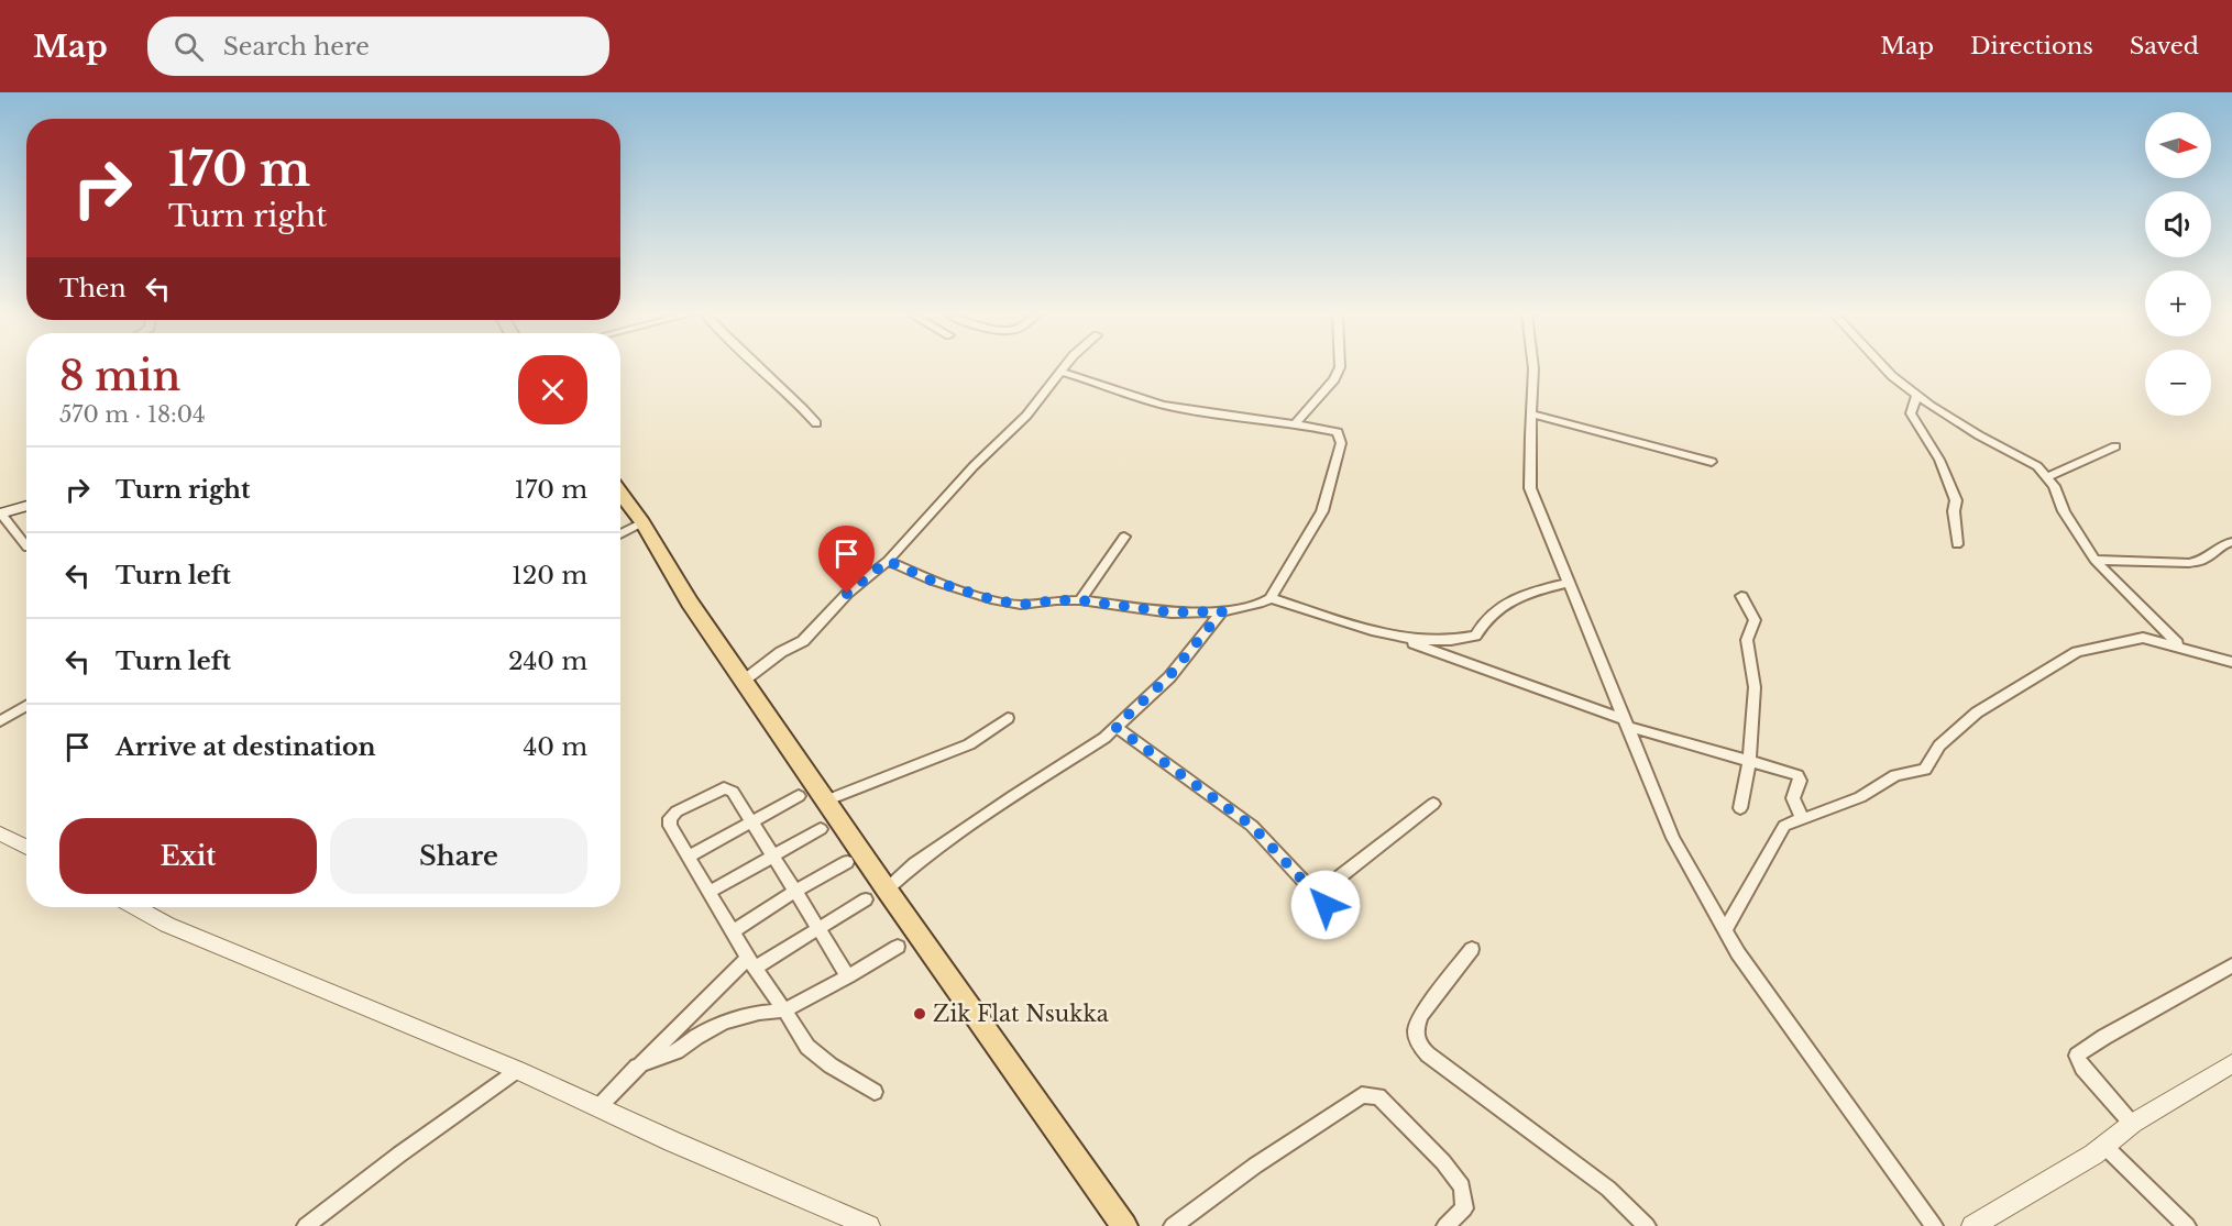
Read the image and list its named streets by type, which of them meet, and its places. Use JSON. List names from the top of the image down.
{
  "places": ["Zik Flat Nsukka"],
  "north": "right",
  "page": {
    "header": "Map",
    "search": "Search here",
    "nav": ["Map", "Directions", "Saved"],
    "map_buttons": ["+", "−"],
    "turn": ["170 m", "Turn right"],
    "then": "Then",
    "heading": ["8 min", "570 m · 18:04"],
    "list": [
      {
        "name": "Turn right",
        "value": "170 m"
      },
      {
        "name": "Turn left",
        "value": "120 m"
      },
      {
        "name": "Turn left",
        "value": "240 m"
      },
      {
        "name": "Arrive at destination",
        "value": "40 m"
      }
    ],
    "buttons": ["Exit", "Share"]
  }
}
